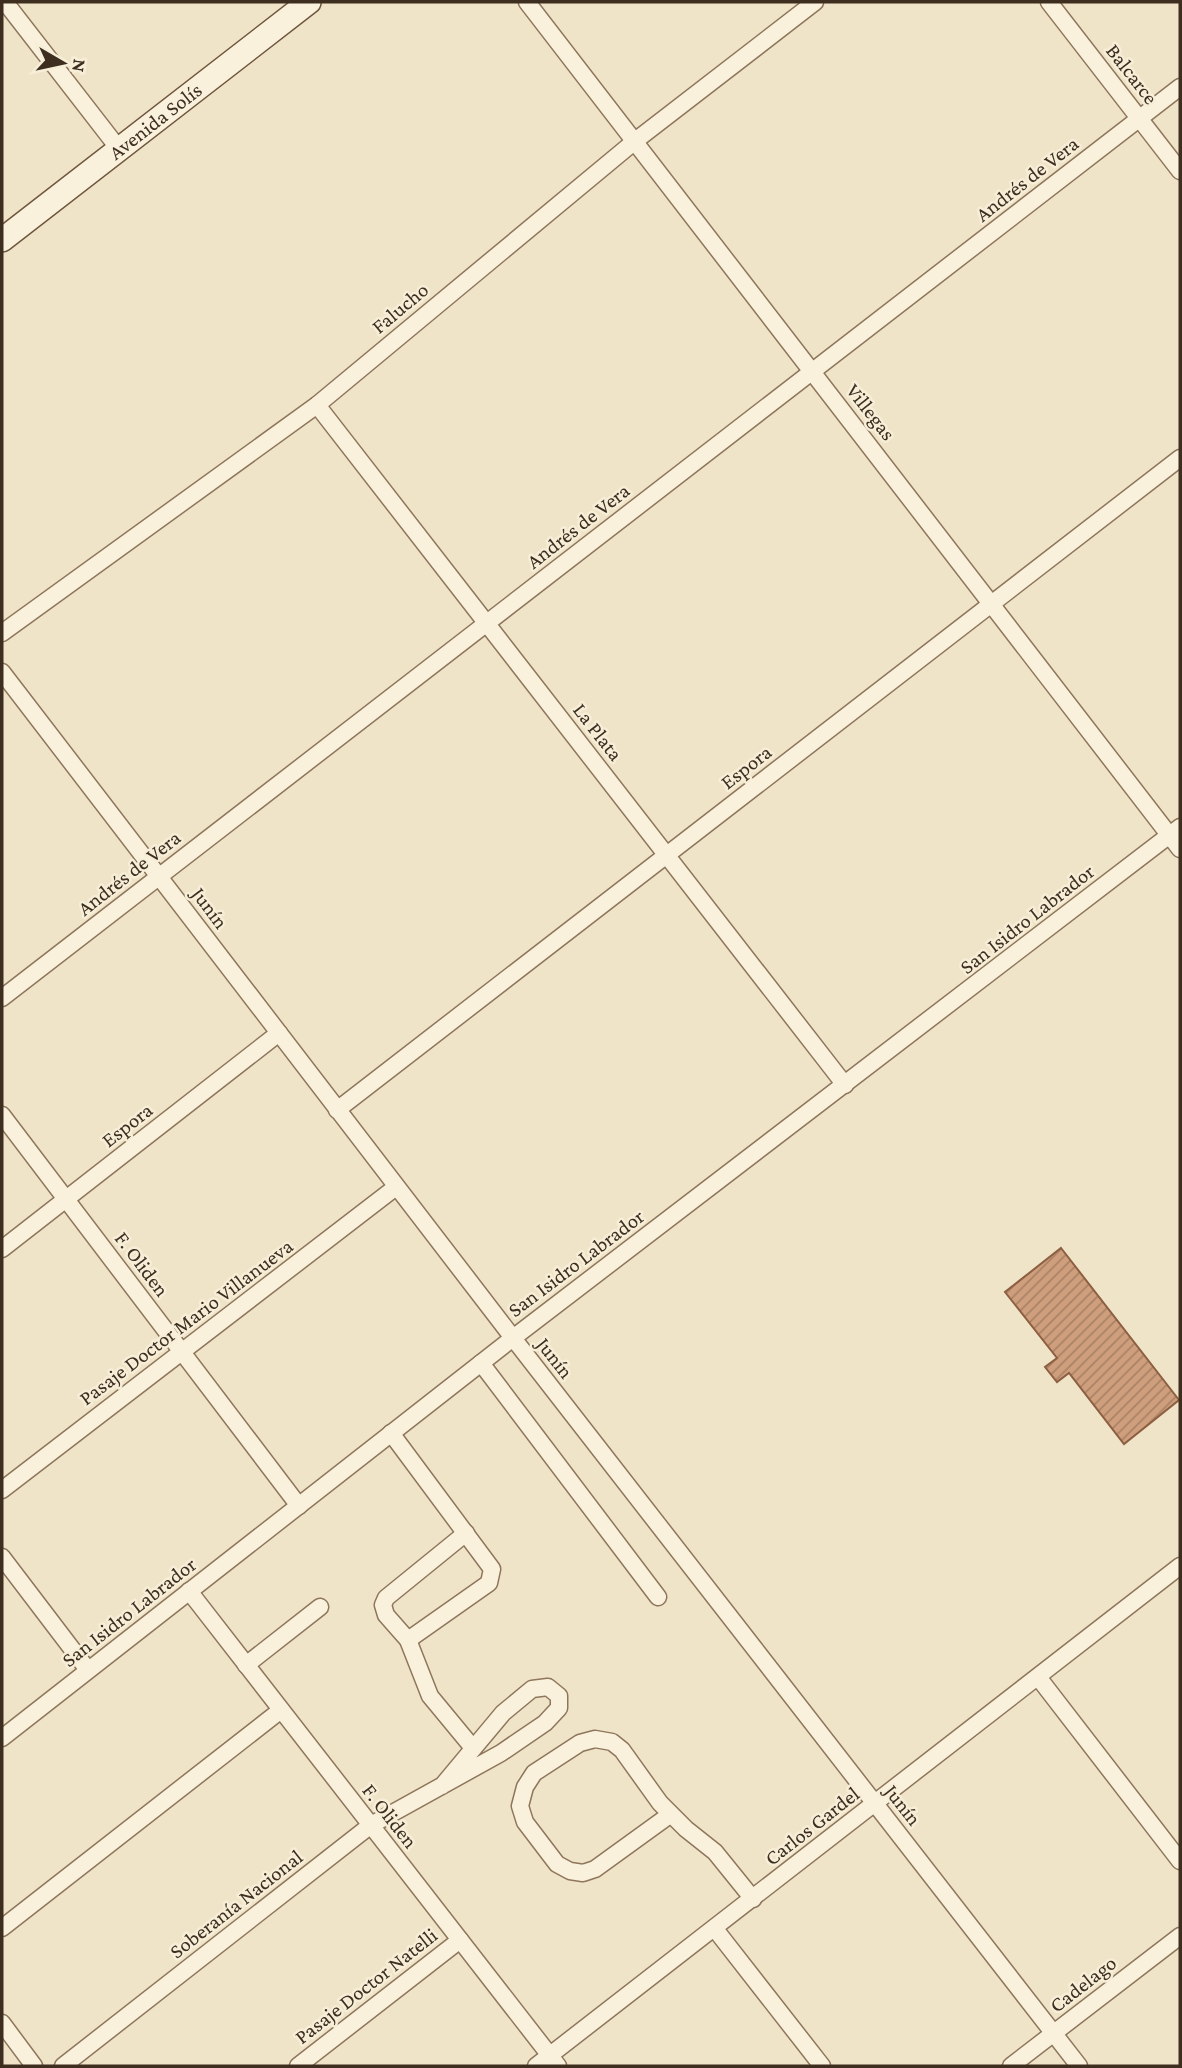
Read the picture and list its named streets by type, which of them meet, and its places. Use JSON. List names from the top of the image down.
{
  "streets": {
    "street": [
      "Balcarce",
      "Avenida Solís",
      "Andrés de Vera",
      "Falucho",
      "Villegas",
      "La Plata",
      "Espora",
      "Junín",
      "San Isidro Labrador",
      "F. Oliden",
      "Pasaje Doctor Mario Villanueva",
      "Carlos Gardel",
      "Soberanía Nacional",
      "Cadelago",
      "Pasaje Doctor Natelli"
    ]
  },
  "crossings": [
    ["Balcarce", "Andrés de Vera"],
    ["Andrés de Vera", "Villegas"],
    ["Andrés de Vera", "La Plata"],
    ["Andrés de Vera", "Junín"],
    ["Falucho", "Villegas"],
    ["Falucho", "La Plata"],
    ["Villegas", "Espora"],
    ["Villegas", "San Isidro Labrador"],
    ["La Plata", "Espora"],
    ["La Plata", "San Isidro Labrador"],
    ["Espora", "Junín"],
    ["Espora", "F. Oliden"],
    ["Junín", "San Isidro Labrador"],
    ["Junín", "Pasaje Doctor Mario Villanueva"],
    ["Junín", "Carlos Gardel"],
    ["Junín", "Cadelago"],
    ["San Isidro Labrador", "F. Oliden"],
    ["F. Oliden", "Pasaje Doctor Mario Villanueva"],
    ["F. Oliden", "Carlos Gardel"],
    ["F. Oliden", "Soberanía Nacional"],
    ["F. Oliden", "Pasaje Doctor Natelli"]
  ],
  "north": "right"
}
